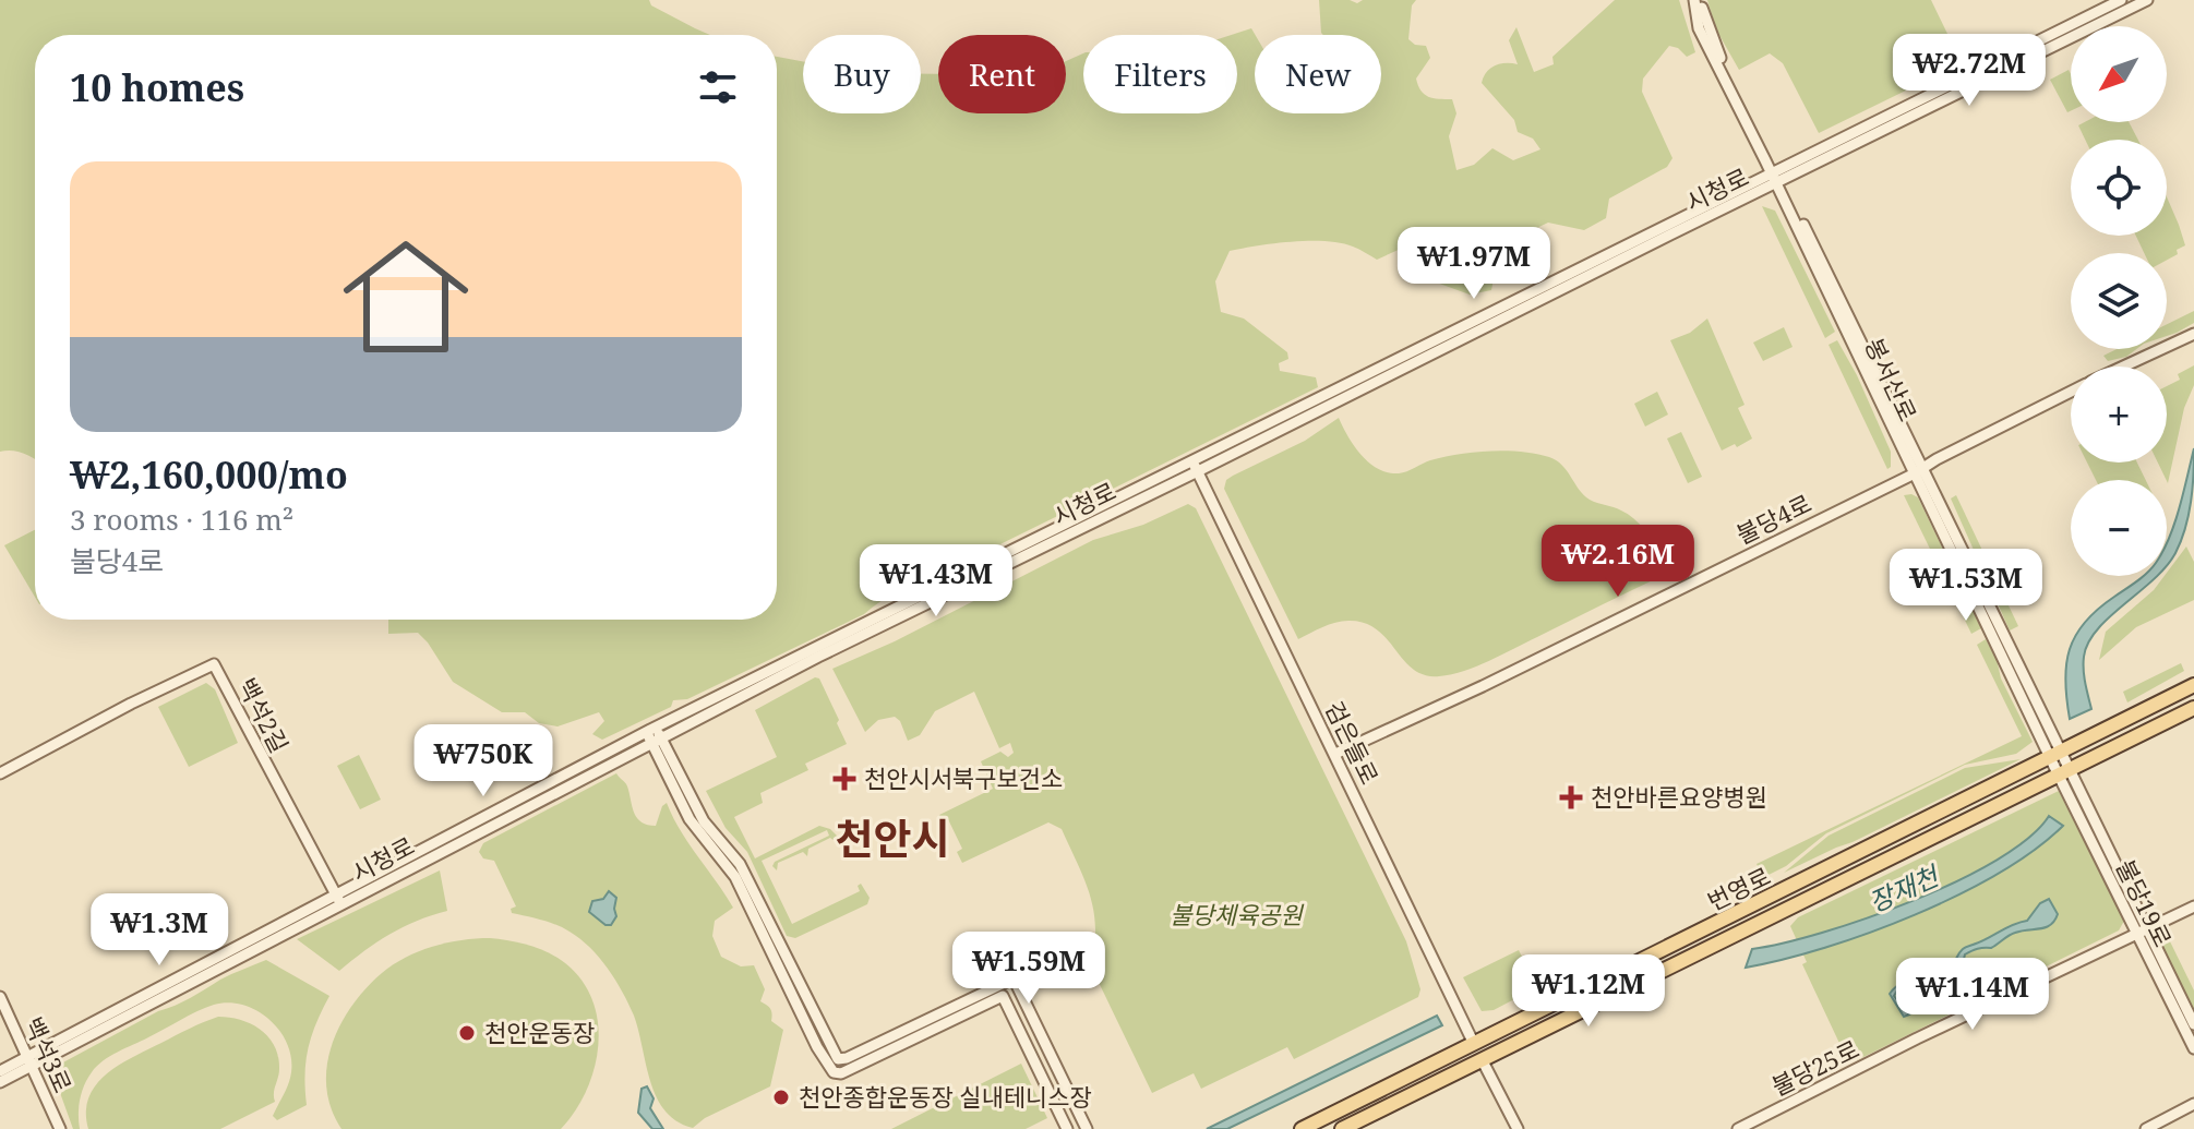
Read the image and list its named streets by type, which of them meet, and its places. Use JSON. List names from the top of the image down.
{
  "streets": {
    "main road": ["번영로"],
    "street": [
      "시청로",
      "봉서산로",
      "불당4로",
      "백석2길",
      "검은들로",
      "불당19로",
      "백석3로",
      "불당25로"
    ]
  },
  "crossings": [
    ["시청로", "봉서산로"],
    ["시청로", "백석2길"],
    ["시청로", "검은들로"],
    ["시청로", "백석3로"],
    ["봉서산로", "불당4로"],
    ["봉서산로", "번영로"],
    ["봉서산로", "불당19로"],
    ["불당4로", "검은들로"],
    ["검은들로", "번영로"],
    ["번영로", "불당19로"],
    ["불당19로", "불당25로"]
  ],
  "districts": ["천안시"],
  "water": ["장재천"],
  "parks": ["불당체육공원"],
  "places": {
    "health": ["천안시서북구보건소", "천안바른요양병원"],
    "other": ["천안운동장", "천안종합운동장 실내테니스장"]
  },
  "north": "bottom left",
  "page": {
    "map_buttons": ["+", "−"],
    "price": [
      "₩2.72M",
      "₩1.97M",
      "₩2.16M",
      "₩1.43M",
      "₩1.53M",
      "₩750K",
      "₩1.3M",
      "₩1.59M",
      "₩1.12M",
      "₩1.14M"
    ],
    "chip": [
      "Buy",
      "Rent",
      "Filters",
      "New"
    ],
    "heading": "10 homes",
    "list": [
      {
        "name": "₩2,160,000/mo",
        "note": "3 rooms · 116 m² · 불당4로"
      }
    ]
  }
}
